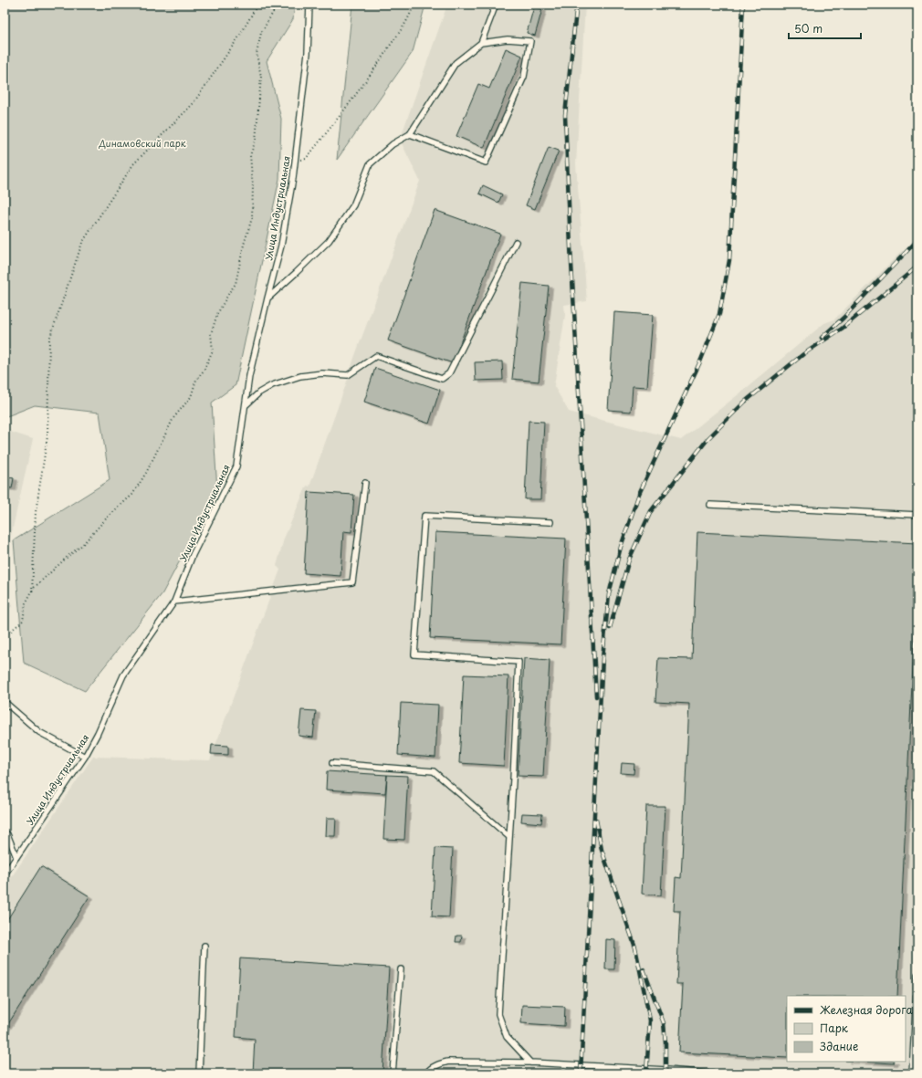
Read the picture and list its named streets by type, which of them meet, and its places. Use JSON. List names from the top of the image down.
{
  "streets": {
    "lane": ["Улица Индустриальная"]
  },
  "parks": ["Динамовский парк"],
  "legend": ["Железная дорога", "Парк", "Здание"],
  "scale_bar": "50 m"
}
